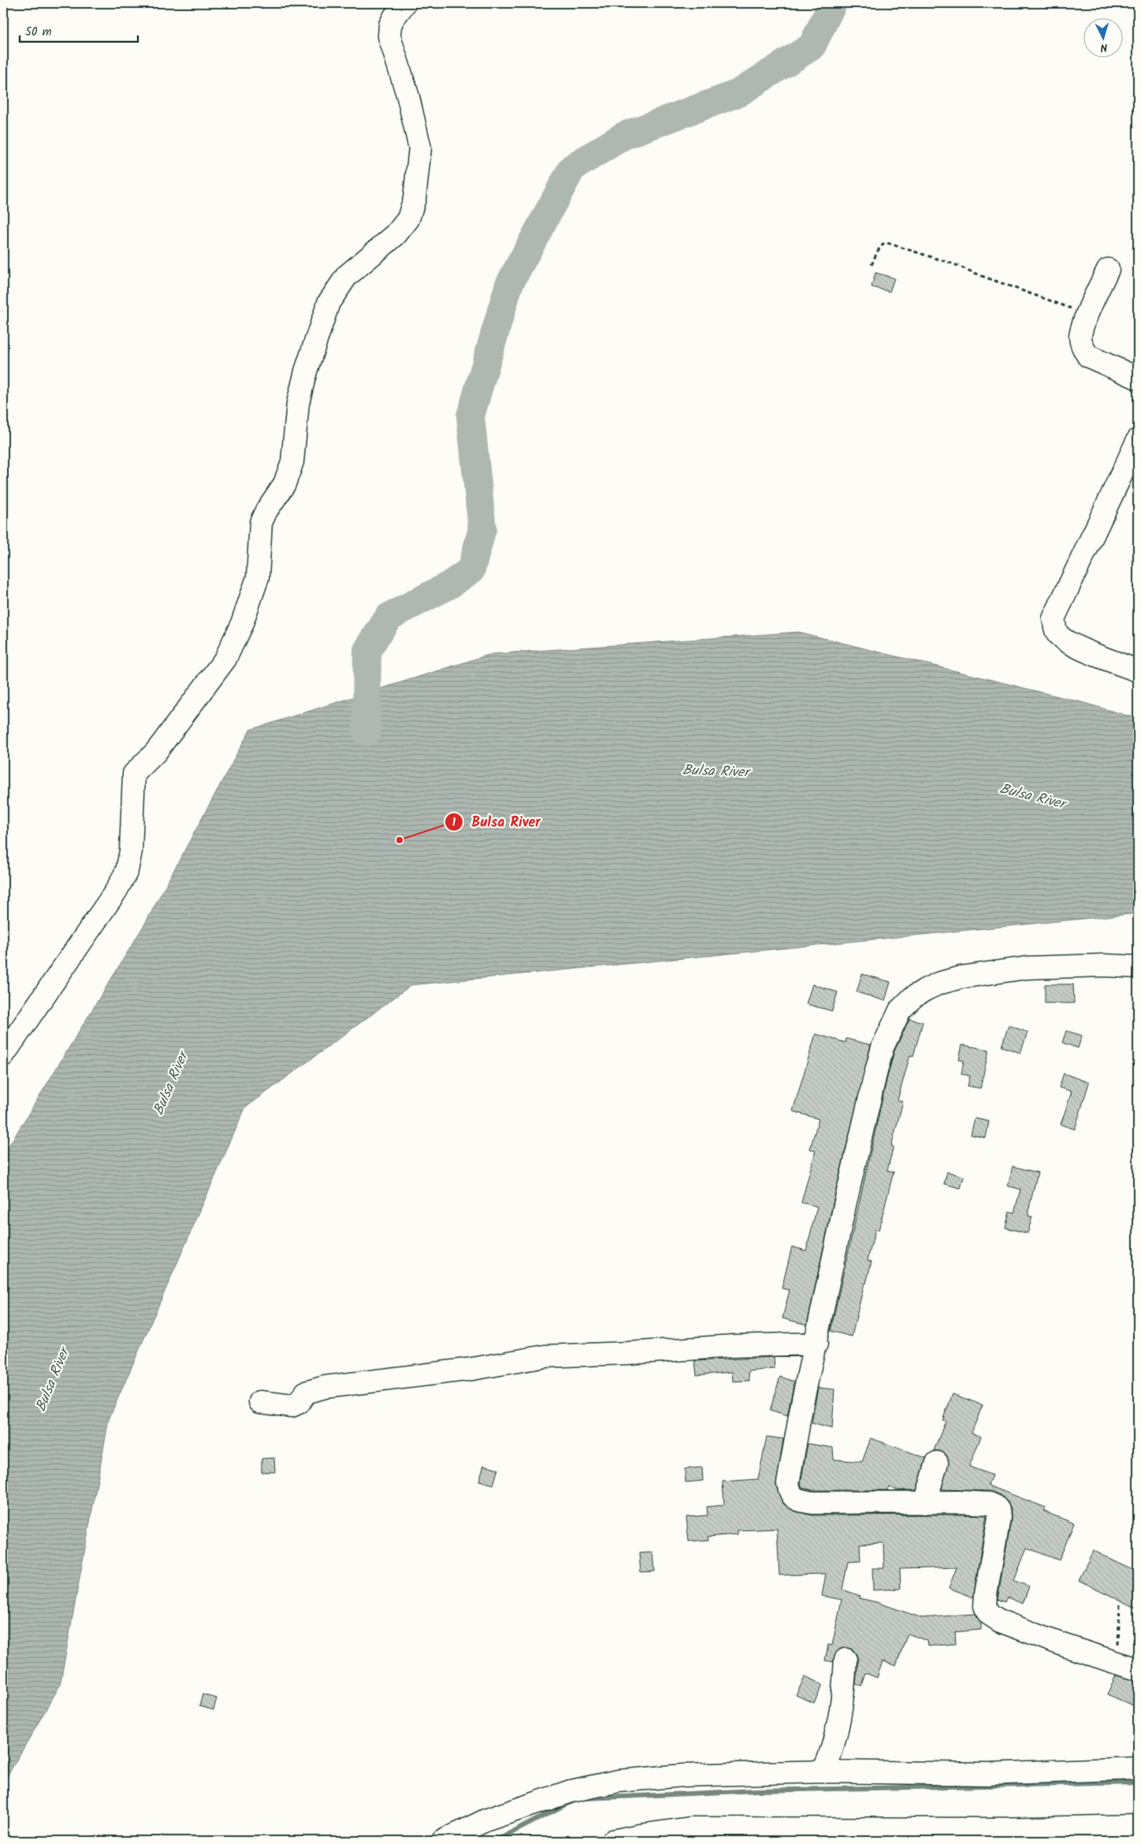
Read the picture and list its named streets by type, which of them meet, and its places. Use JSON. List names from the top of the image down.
{
  "water": ["Bulsa River"],
  "places": ["Bulsa River"],
  "scale_bar": "50 m",
  "north": "bottom"
}
